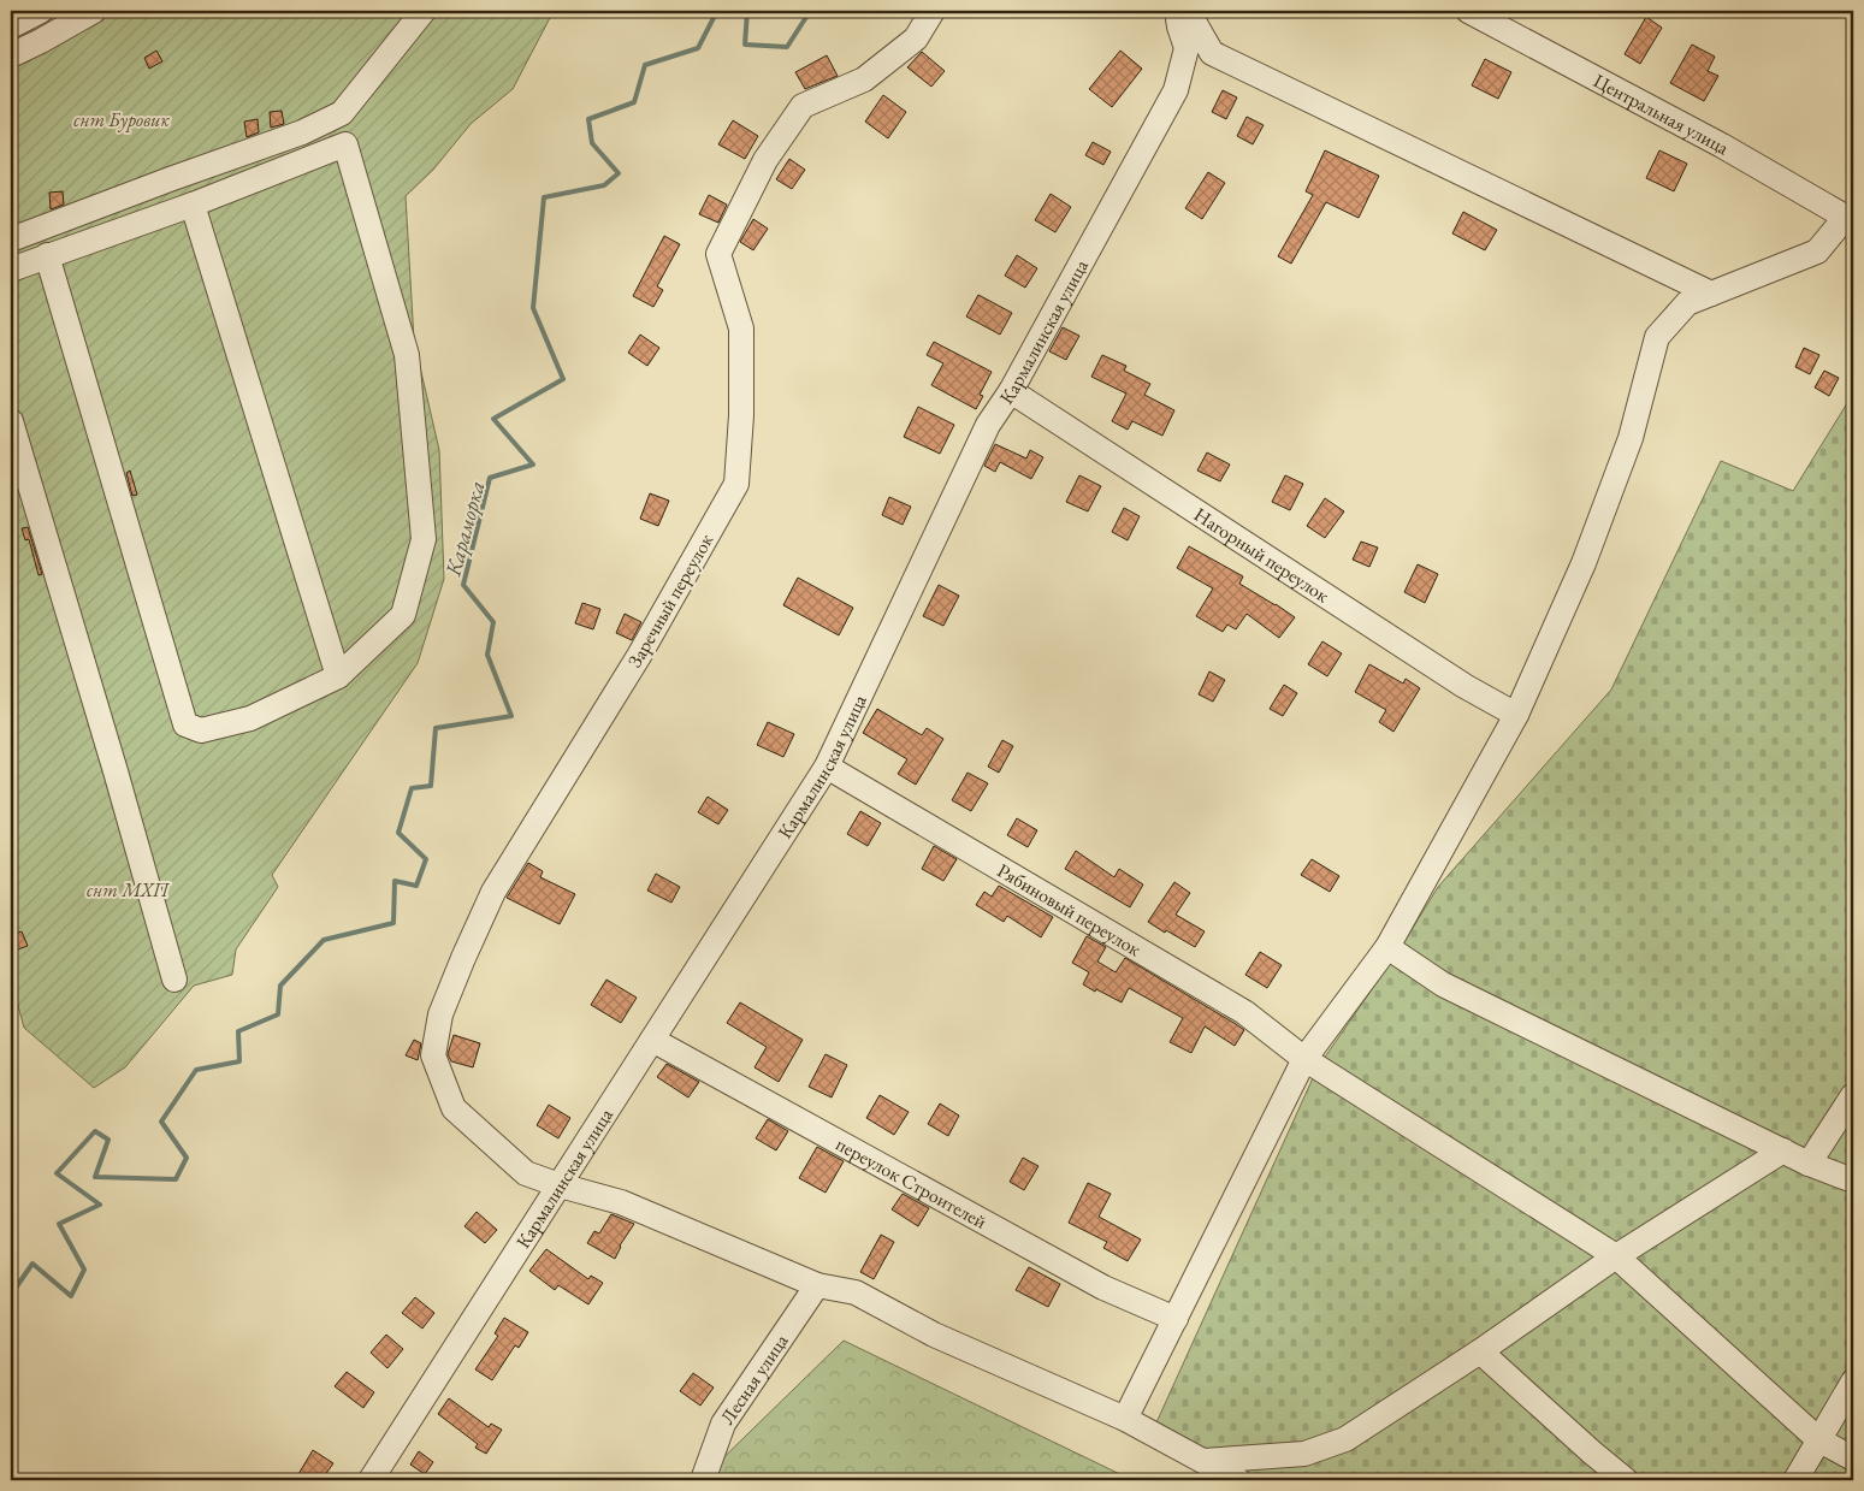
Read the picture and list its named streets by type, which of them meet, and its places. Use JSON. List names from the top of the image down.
{
  "streets": {
    "street": [
      "Центральная улица",
      "Кармалинская улица",
      "Нагорный переулок",
      "Заречный переулок",
      "Рябиновый переулок",
      "переулок Строителей",
      "Лесная улица"
    ]
  },
  "crossings": [
    ["Кармалинская улица", "Нагорный переулок"],
    ["Кармалинская улица", "Заречный переулок"],
    ["Кармалинская улица", "Рябиновый переулок"],
    ["Кармалинская улица", "переулок Строителей"],
    ["Заречный переулок", "Лесная улица"]
  ],
  "water": ["Караморка"],
  "parks": ["снт Буровик", "снт МХП"]
}
